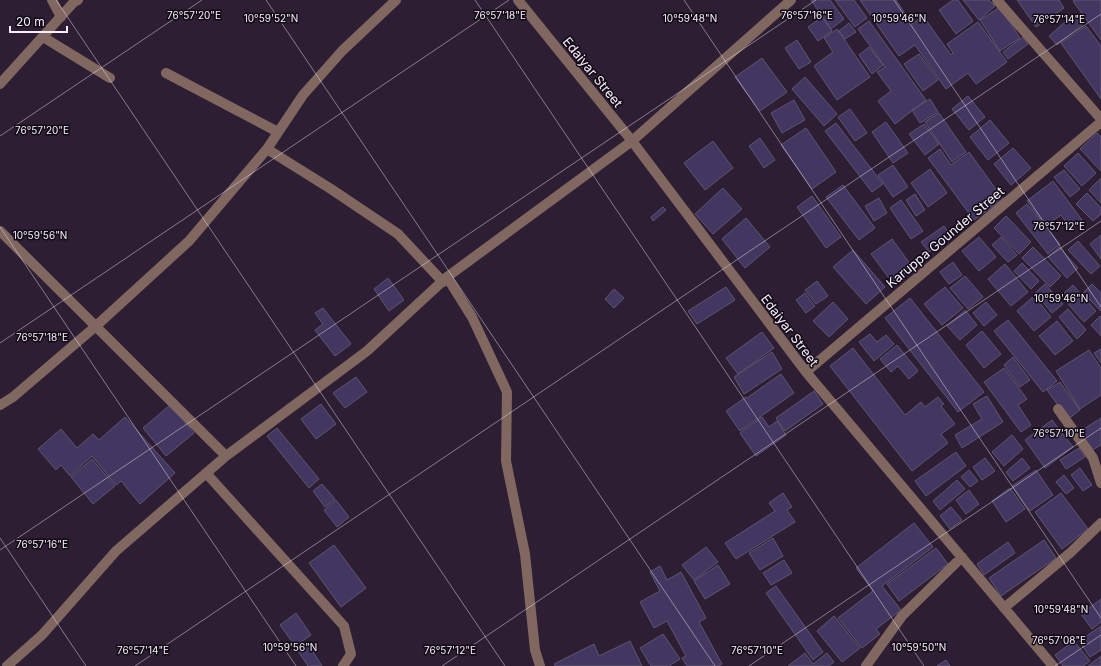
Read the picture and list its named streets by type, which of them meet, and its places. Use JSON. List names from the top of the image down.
{
  "streets": {
    "street": ["Edaiyar Street", "Karuppa Gounder Street"]
  },
  "crossings": [
    ["Edaiyar Street", "Karuppa Gounder Street"]
  ],
  "scale_bar": "20 m",
  "coordinates": [
    "76°57'20\"E",
    "76°57'18\"E",
    "76°57'16\"E",
    "10°59'52\"N",
    "10°59'48\"N",
    "10°59'46\"N",
    "76°57'14\"E",
    "76°57'12\"E",
    "10°59'56\"N",
    "76°57'10\"E",
    "76°57'08\"E",
    "10°59'50\"N"
  ]
}
